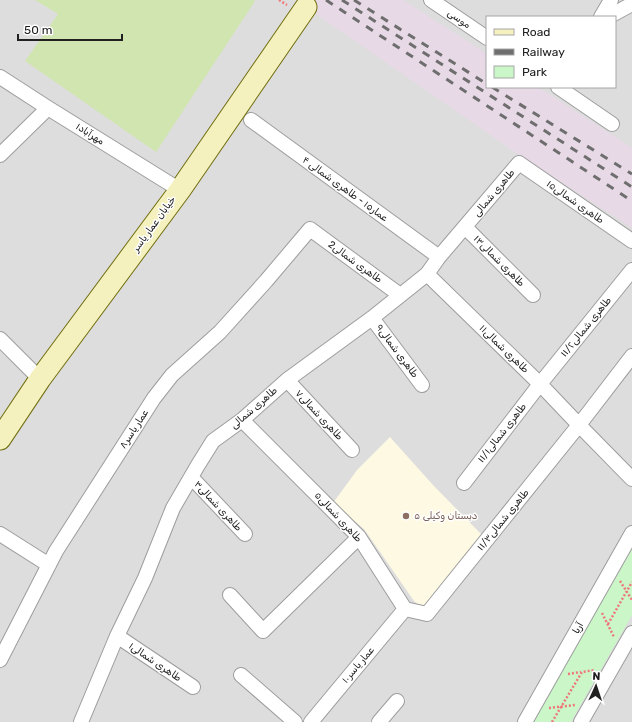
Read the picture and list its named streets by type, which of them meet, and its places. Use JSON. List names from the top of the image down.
{
  "streets": {
    "street": [
      "موسی",
      "مهرآباد۱",
      "عمار۱۵ - طاهری شمالی ۴",
      "طاهری شمالی",
      "طاهری شمالی۱۵",
      "خیابان عمار یاسر",
      "طاهری شمالی۱۳",
      "طاهری شمالی2",
      "طاهری شمالی۱۱/۲",
      "طاهری شمالی۱۱",
      "طاهری شمالی۹",
      "طاهری شمالی۷",
      "عمار یاسر۸",
      "طاهری شمالی۱۱/۱",
      "طاهری شمالی۳",
      "طاهری شمالی۵",
      "طاهری شمالی۱۱/۳",
      "آریا",
      "طاهری شمالی۱",
      "عمار یاسر۱۰"
    ]
  },
  "crossings": [
    ["مهرآباد۱", "خیابان عمار یاسر"],
    ["عمار۱۵ - طاهری شمالی ۴", "طاهری شمالی"],
    ["طاهری شمالی", "طاهری شمالی۱۵"],
    ["طاهری شمالی", "طاهری شمالی۱۳"],
    ["طاهری شمالی", "طاهری شمالی2"],
    ["طاهری شمالی", "طاهری شمالی۱۱"],
    ["طاهری شمالی", "طاهری شمالی۹"],
    ["طاهری شمالی", "طاهری شمالی۷"],
    ["طاهری شمالی", "طاهری شمالی۳"],
    ["طاهری شمالی", "طاهری شمالی۵"],
    ["طاهری شمالی", "طاهری شمالی۱"],
    ["طاهری شمالی2", "عمار یاسر۸"],
    ["طاهری شمالی۱۱/۲", "طاهری شمالی۱۱"],
    ["طاهری شمالی۱۱/۲", "طاهری شمالی۱۱/۱"],
    ["طاهری شمالی۱۱", "طاهری شمالی۱۱/۱"],
    ["طاهری شمالی۱۱", "طاهری شمالی۱۱/۳"],
    ["طاهری شمالی۵", "طاهری شمالی۱۱/۳"],
    ["طاهری شمالی۵", "عمار یاسر۱۰"],
    ["طاهری شمالی۱۱/۳", "عمار یاسر۱۰"]
  ],
  "places": ["دبستان وکیلی ۵"],
  "legend": ["Road", "Railway", "Park"],
  "scale_bar": "50 m",
  "north": "top"
}
